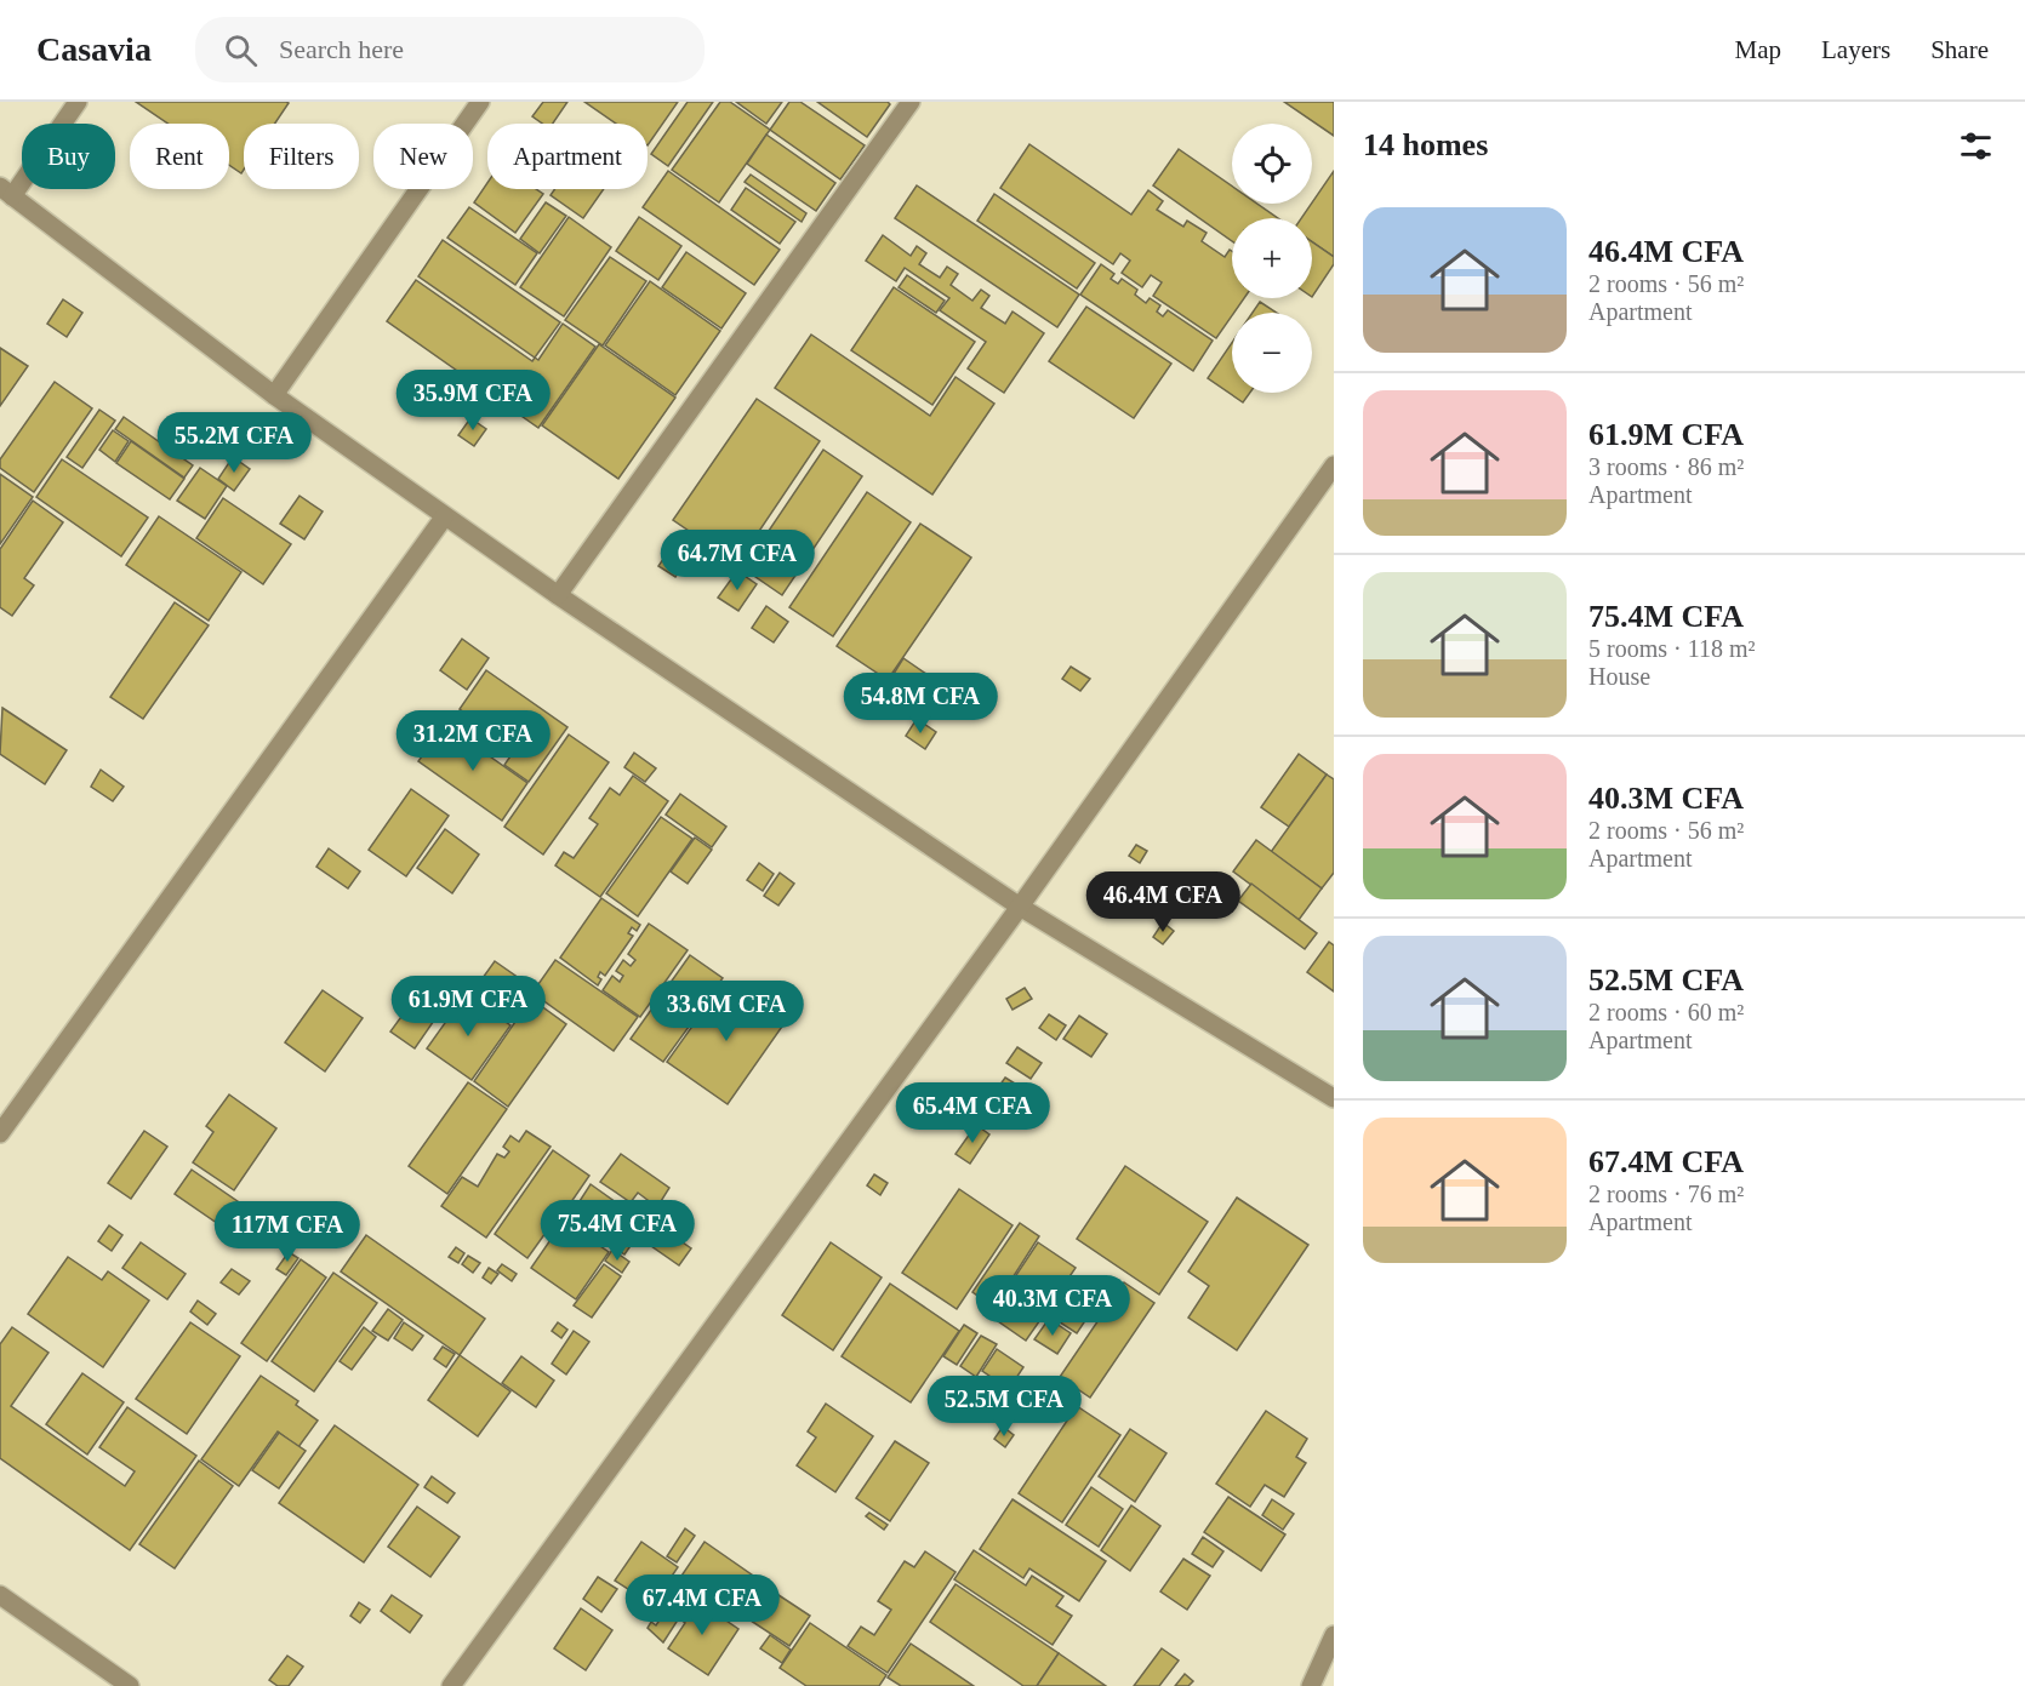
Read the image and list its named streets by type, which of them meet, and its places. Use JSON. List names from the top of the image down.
{
  "page": {
    "header": "Casavia",
    "search": "Search here",
    "nav": ["Map", "Layers", "Share"],
    "heading": "14 homes",
    "map_buttons": ["+", "−"],
    "chip": [
      "Buy",
      "Rent",
      "Filters",
      "New",
      "Apartment"
    ],
    "list": [
      {
        "name": "46.4M CFA",
        "note": "2 rooms · 56 m² · Apartment"
      },
      {
        "name": "61.9M CFA",
        "note": "3 rooms · 86 m² · Apartment"
      },
      {
        "name": "75.4M CFA",
        "note": "5 rooms · 118 m² · House"
      },
      {
        "name": "40.3M CFA",
        "note": "2 rooms · 56 m² · Apartment"
      },
      {
        "name": "52.5M CFA",
        "note": "2 rooms · 60 m² · Apartment"
      },
      {
        "name": "67.4M CFA",
        "note": "2 rooms · 76 m² · Apartment"
      }
    ],
    "price": [
      "35.9M CFA",
      "55.2M CFA",
      "64.7M CFA",
      "54.8M CFA",
      "31.2M CFA",
      "46.4M CFA",
      "61.9M CFA",
      "33.6M CFA",
      "65.4M CFA",
      "75.4M CFA",
      "117M CFA",
      "40.3M CFA",
      "52.5M CFA",
      "67.4M CFA"
    ]
  }
}
